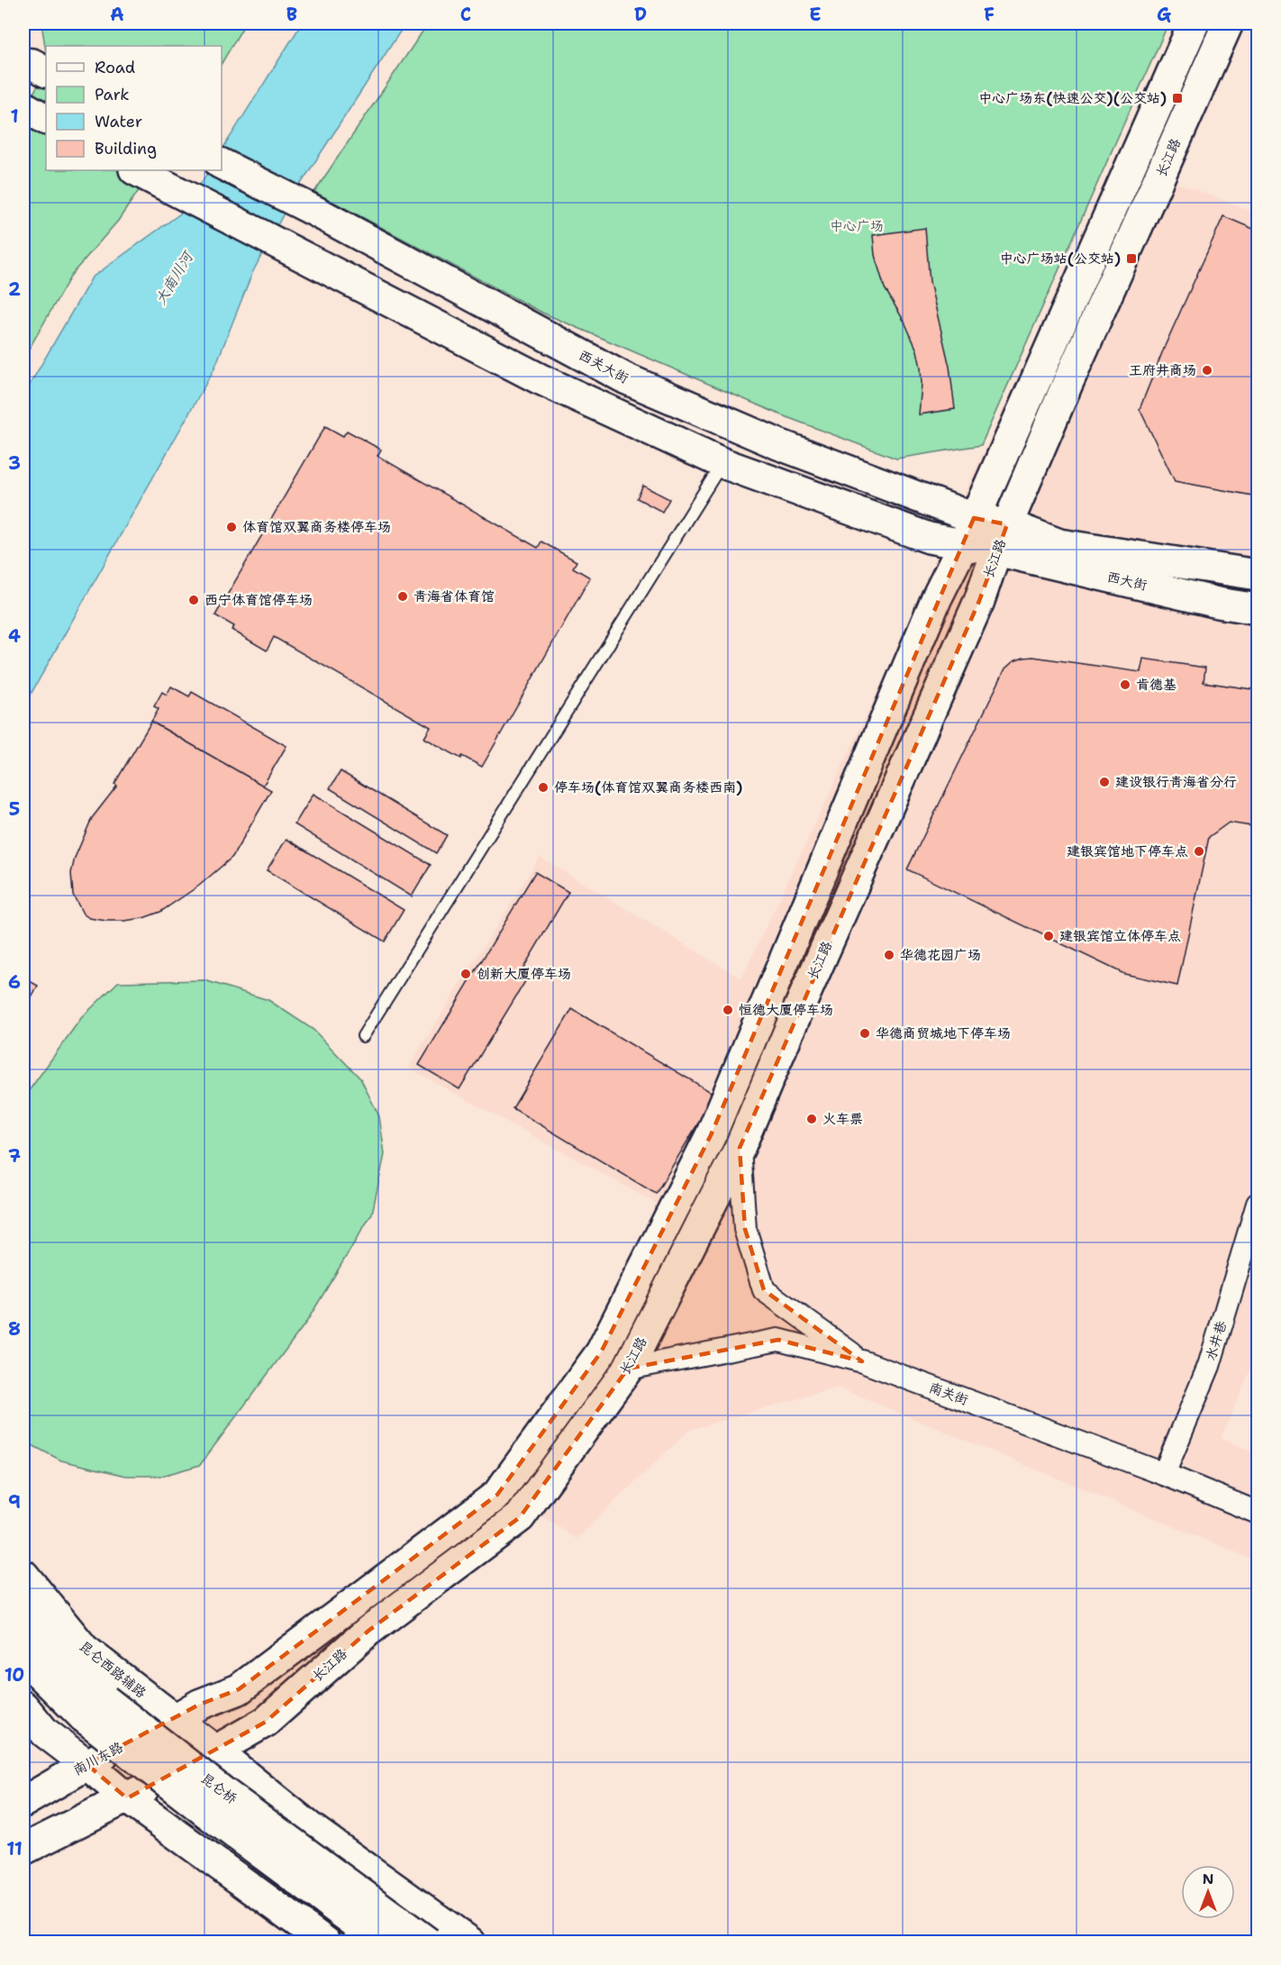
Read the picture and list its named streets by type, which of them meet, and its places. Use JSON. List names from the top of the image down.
{
  "streets": {
    "main road": [
      "长江路",
      "西关大街",
      "西大街",
      "昆仑西路辅路",
      "南川东路",
      "昆仑桥"
    ],
    "street": ["水井巷", "南关街"]
  },
  "crossings": [
    ["长江路", "西关大街"],
    ["长江路", "西大街"],
    ["长江路", "南关街"],
    ["长江路", "昆仑西路辅路"],
    ["西关大街", "西大街"],
    ["水井巷", "南关街"],
    ["昆仑西路辅路", "南川东路"]
  ],
  "water": ["大南川河"],
  "parks": ["中心广场"],
  "places": {
    "transit": ["中心广场东(快速公交)(公交站)", "中心广场站(公交站)"],
    "other": [
      "王府井商场",
      "体育馆双翼商务楼停车场",
      "青海省体育馆",
      "西宁体育馆停车场",
      "肯德基",
      "建设银行青海省分行",
      "停车场(体育馆双翼商务楼西南)",
      "建银宾馆地下停车点",
      "建银宾馆立体停车点",
      "华德花园广场",
      "创新大厦停车场",
      "恒德大厦停车场",
      "华德商贸城地下停车场",
      "火车票"
    ]
  },
  "legend": [
    "Road",
    "Park",
    "Water",
    "Building"
  ],
  "north": "top",
  "grid": {
    "columns": [
      "A",
      "B",
      "C",
      "D",
      "E",
      "F",
      "G"
    ],
    "rows": [
      "1",
      "2",
      "3",
      "4",
      "5",
      "6",
      "7",
      "8",
      "9",
      "10",
      "11"
    ]
  }
}
